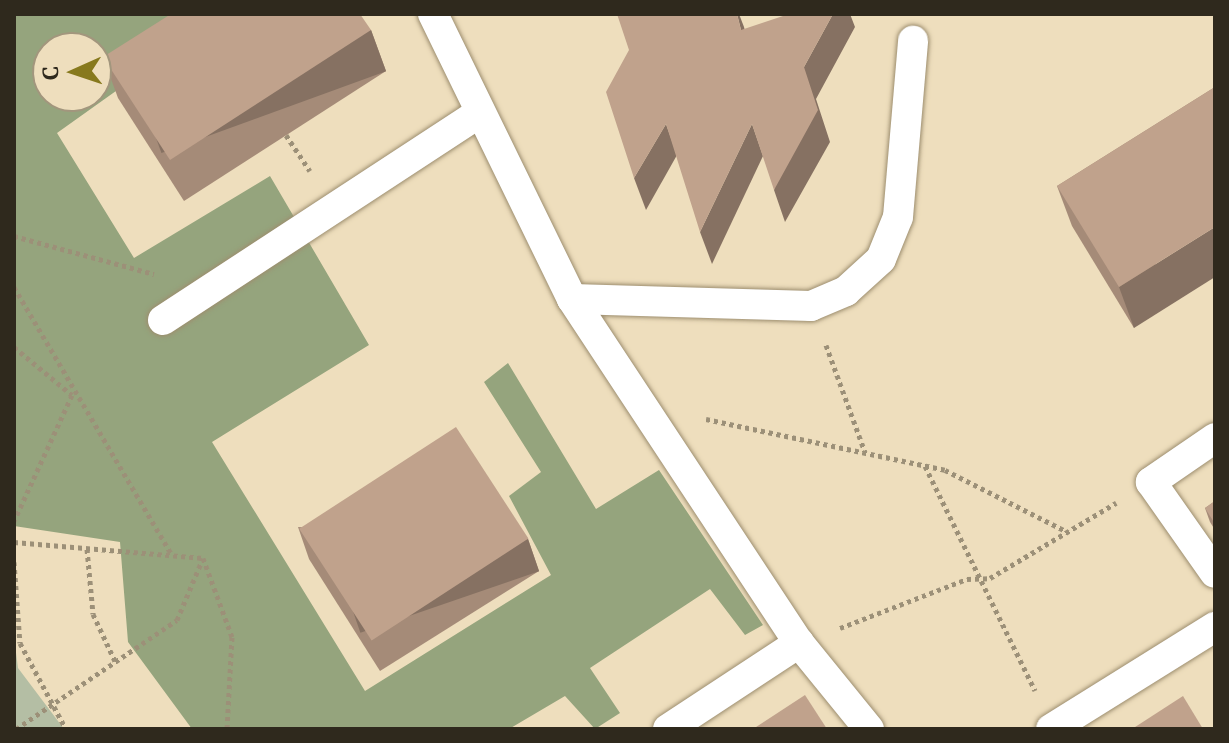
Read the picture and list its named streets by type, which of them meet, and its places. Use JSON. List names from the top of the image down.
{
  "north": "left"
}
